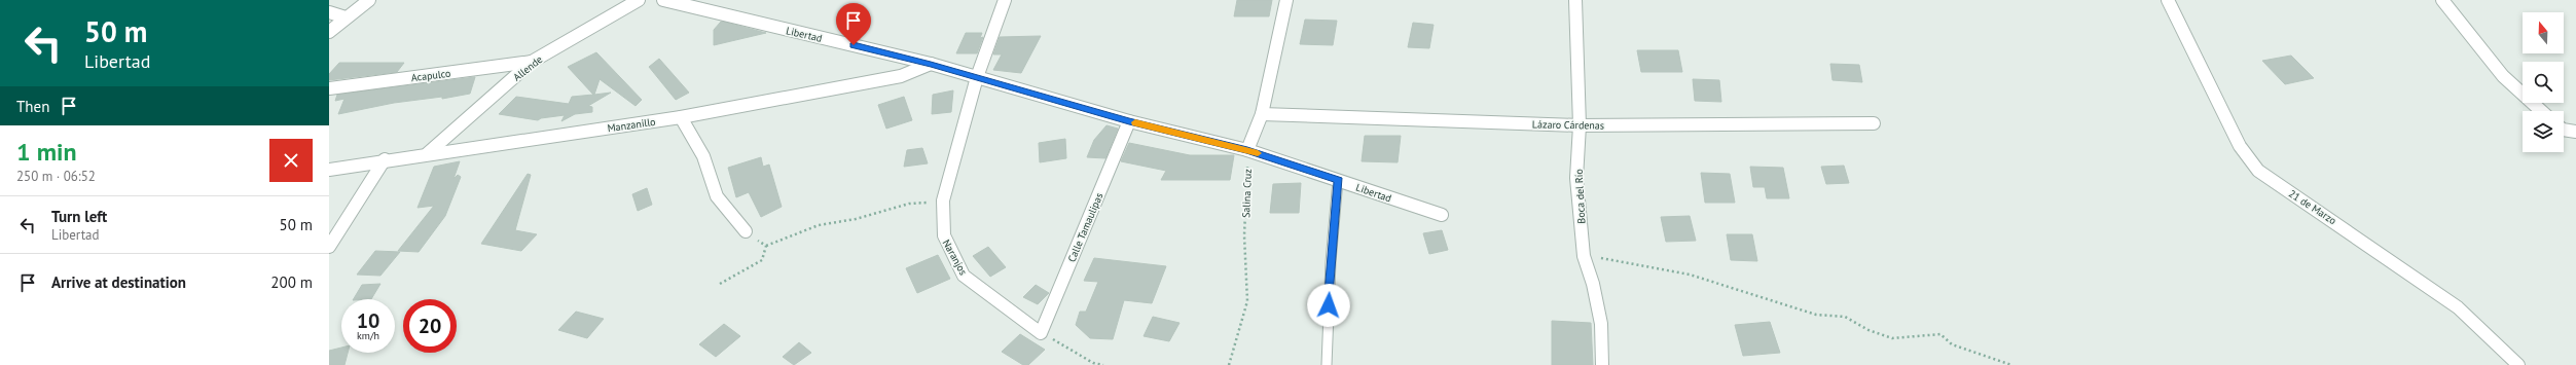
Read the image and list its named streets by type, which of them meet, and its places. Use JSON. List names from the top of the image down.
{
  "streets": {
    "street": [
      "Libertad",
      "Allende",
      "Acapulco",
      "Manzanillo",
      "Lázaro Cárdenas",
      "Boca del Río",
      "21 de Marzo",
      "Calle Tamaulipas",
      "Naranjos"
    ],
    "path": ["Salina Cruz"]
  },
  "crossings": [
    ["Libertad", "Manzanillo"],
    ["Libertad", "Salina Cruz"],
    ["Libertad", "Calle Tamaulipas"],
    ["Libertad", "Naranjos"],
    ["Allende", "Acapulco"],
    ["Allende", "Manzanillo"],
    ["Lázaro Cárdenas", "Boca del Río"],
    ["Calle Tamaulipas", "Naranjos"]
  ],
  "north": "top",
  "page": {
    "turn": ["50 m", "Libertad"],
    "then": "Then",
    "heading": ["1 min", "250 m · 06:52"],
    "list": [
      {
        "name": "Turn left",
        "note": "Libertad",
        "value": "50 m"
      },
      {
        "name": "Arrive at destination",
        "value": "200 m"
      }
    ],
    "speed": "10 km/h",
    "limit": "20"
  }
}
